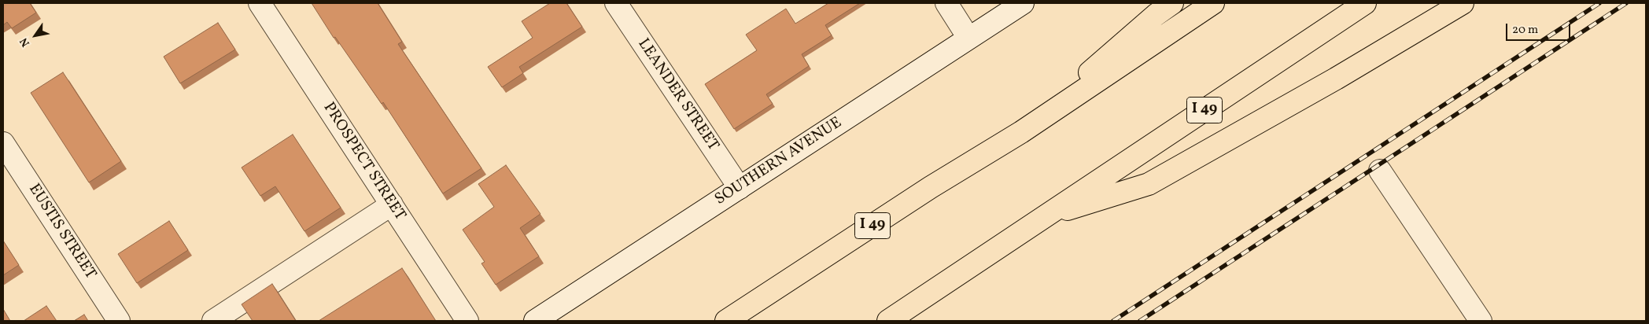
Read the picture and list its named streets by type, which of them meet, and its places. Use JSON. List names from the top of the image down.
{
  "streets": {
    "highway": ["I 49"],
    "street": [
      "LEANDER STREET",
      "PROSPECT STREET",
      "SOUTHERN AVENUE",
      "EUSTIS STREET"
    ]
  },
  "crossings": [
    ["LEANDER STREET", "SOUTHERN AVENUE"]
  ],
  "scale_bar": "20 m",
  "north": "bottom left"
}
